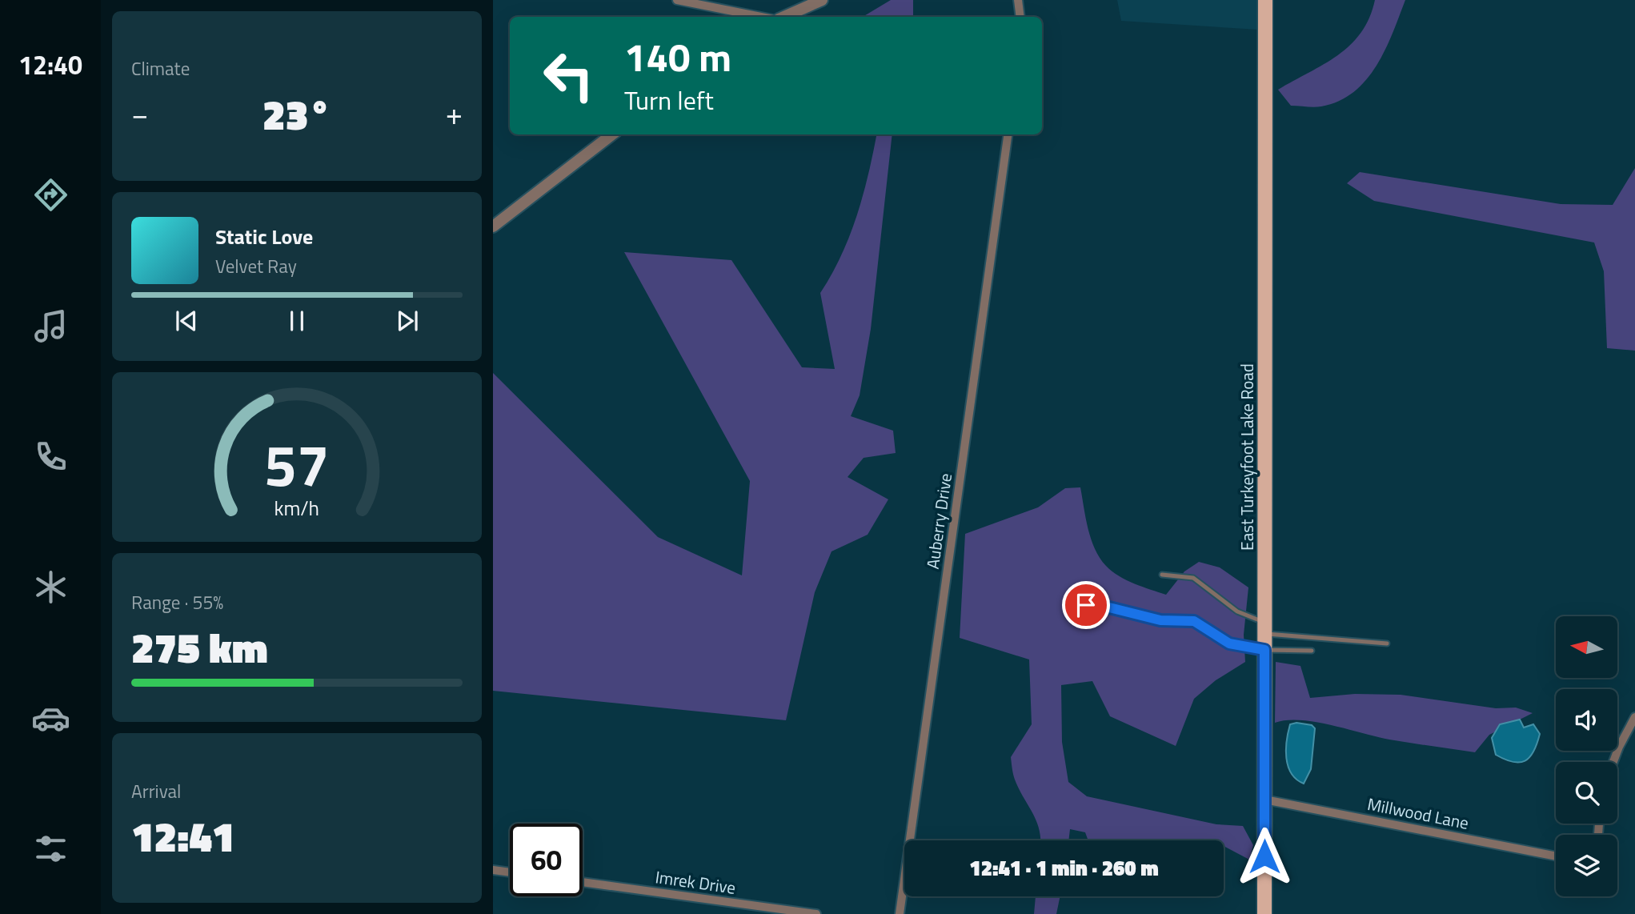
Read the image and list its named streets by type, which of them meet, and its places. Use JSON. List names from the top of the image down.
{
  "streets": {
    "main road": ["East Turkeyfoot Lake Road"],
    "street": ["Auberry Drive", "Millwood Lane", "Imrek Drive"]
  },
  "crossings": [
    ["East Turkeyfoot Lake Road", "Millwood Lane"]
  ],
  "north": "left",
  "page": {
    "tabs": "12:40",
    "tile": [
      "Climate",
      ["Range · 55%", "275 km"],
      ["Arrival", "12:41"]
    ],
    "turn": ["140 m", "Turn left"],
    "heat": ["−", "23°", "+"],
    "song": ["Static Love", "Velvet Ray"],
    "limit": "60",
    "trip": "12:41 · 1 min · 260 m",
    "gauge": ["57", "km/h"]
  }
}
